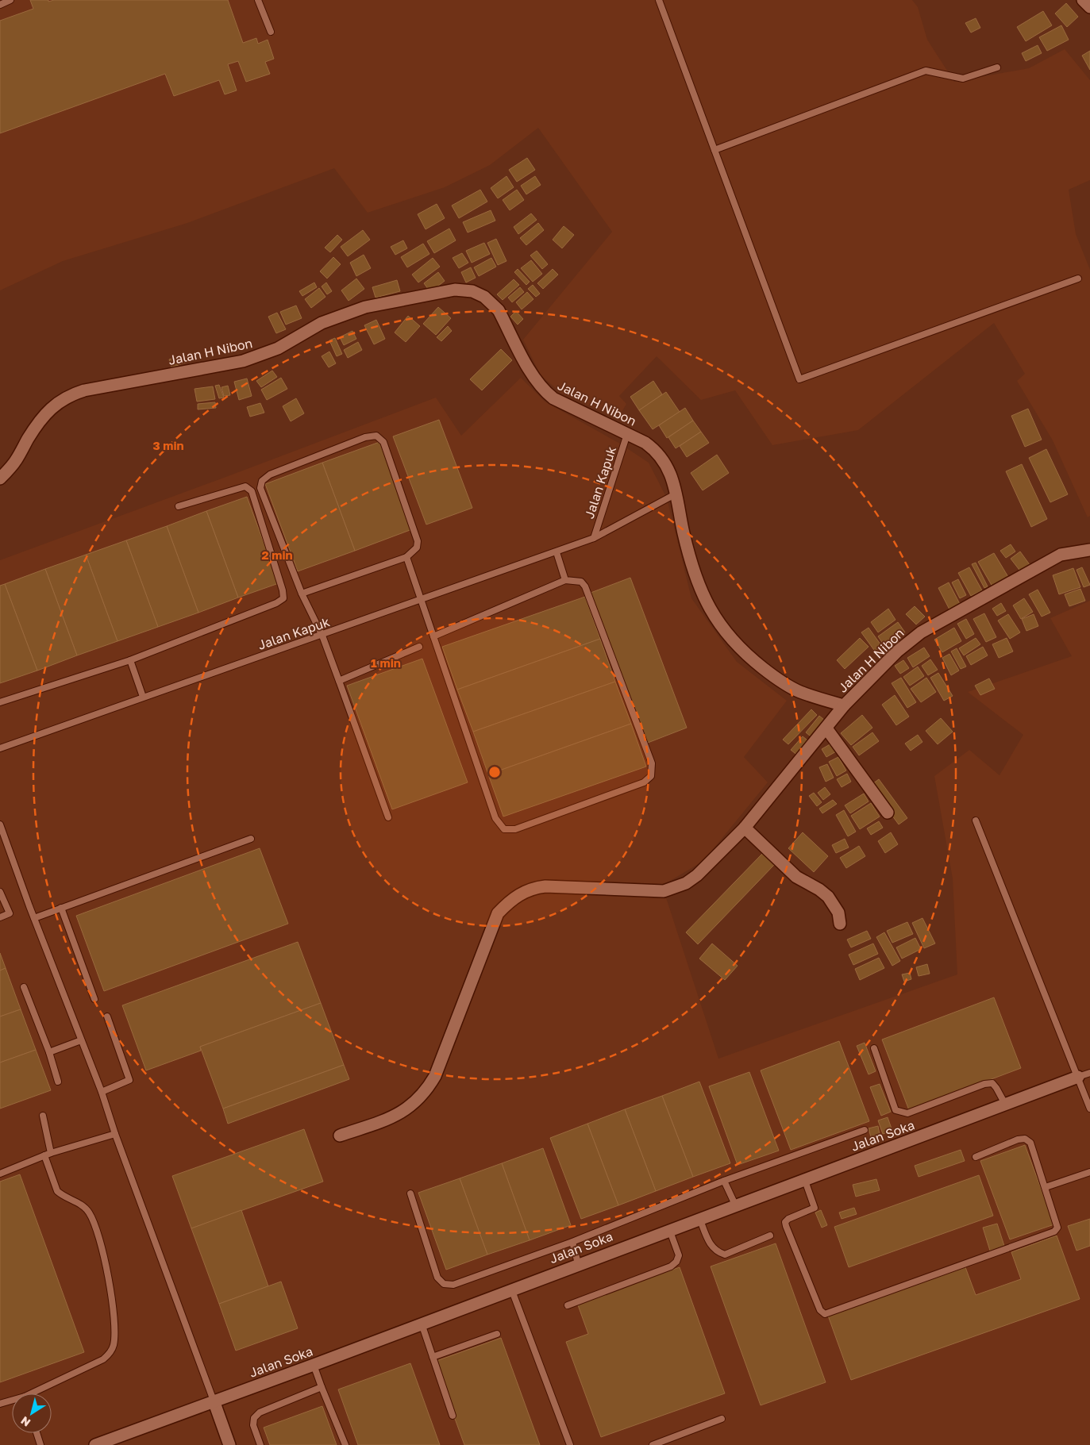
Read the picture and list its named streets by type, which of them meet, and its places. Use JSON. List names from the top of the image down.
{
  "streets": {
    "street": ["Jalan H Nibon", "Jalan Soka"],
    "lane": ["Jalan Kapuk"]
  },
  "crossings": [
    ["Jalan H Nibon", "Jalan Kapuk"]
  ],
  "north": "bottom left",
  "rings": ["3 min", "2 min", "1 min"]
}
